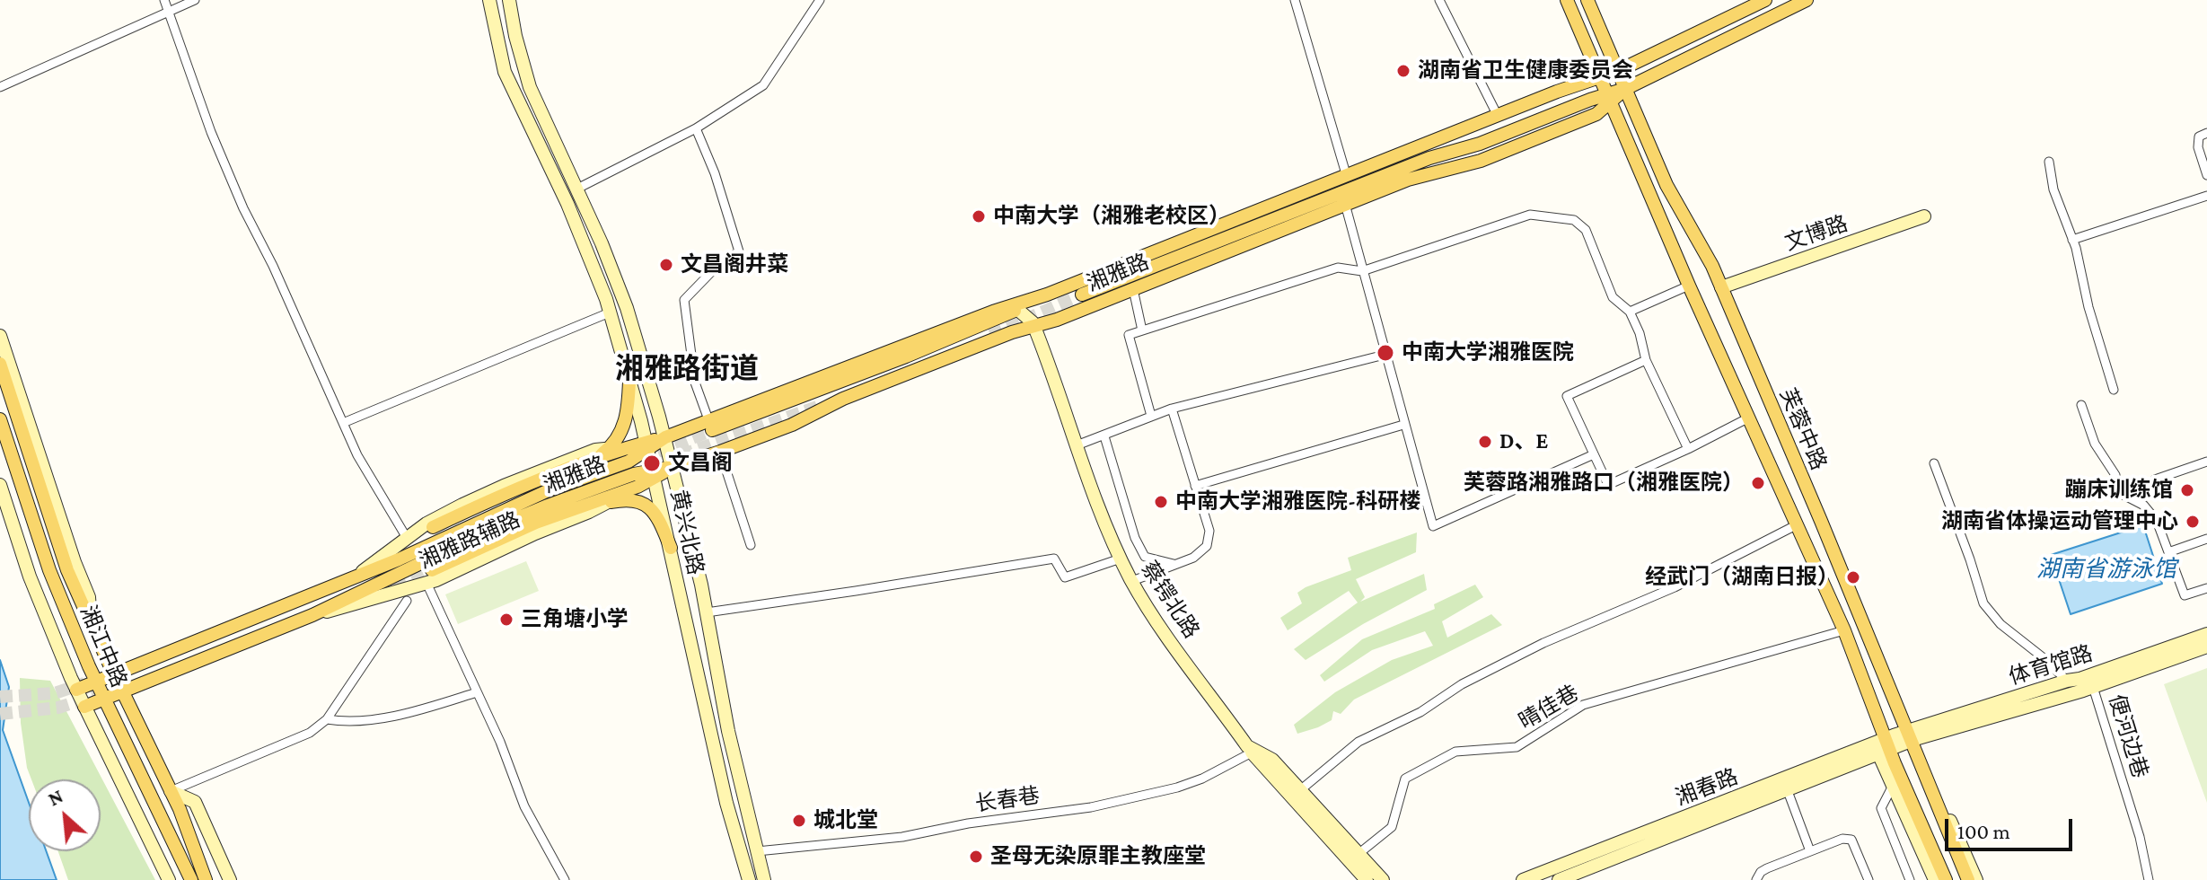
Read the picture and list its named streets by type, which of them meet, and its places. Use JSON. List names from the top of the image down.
{
  "streets": {
    "main road": ["湘雅路", "芙蓉中路", "湘江中路"],
    "street": [
      "文博路",
      "黄兴北路",
      "湘雅路辅路",
      "蔡锷北路",
      "体育馆路",
      "晴佳巷",
      "便河边巷",
      "湘春路",
      "长春巷"
    ]
  },
  "crossings": [
    ["文博路", "芙蓉中路"],
    ["湘雅路", "芙蓉中路"],
    ["湘雅路", "黄兴北路"],
    ["湘雅路", "湘雅路辅路"],
    ["湘雅路", "蔡锷北路"],
    ["湘雅路", "湘江中路"],
    ["芙蓉中路", "体育馆路"],
    ["芙蓉中路", "晴佳巷"],
    ["芙蓉中路", "湘春路"],
    ["黄兴北路", "长春巷"],
    ["蔡锷北路", "晴佳巷"],
    ["蔡锷北路", "长春巷"],
    ["体育馆路", "便河边巷"],
    ["体育馆路", "湘春路"]
  ],
  "districts": ["湘雅路街道"],
  "water": ["湖南省游泳馆"],
  "places": [
    "湖南省卫生健康委员会",
    "中南大学（湘雅老校区）",
    "文昌阁井菜",
    "中南大学湘雅医院",
    "D、E",
    "文昌阁",
    "芙蓉路湘雅路口（湘雅医院）",
    "蹦床训练馆",
    "中南大学湘雅医院-科研楼",
    "湖南省体操运动管理中心",
    "经武门（湖南日报）",
    "三角塘小学",
    "城北堂",
    "圣母无染原罪主教座堂"
  ],
  "scale_bar": "100 m",
  "north": "top left"
}
